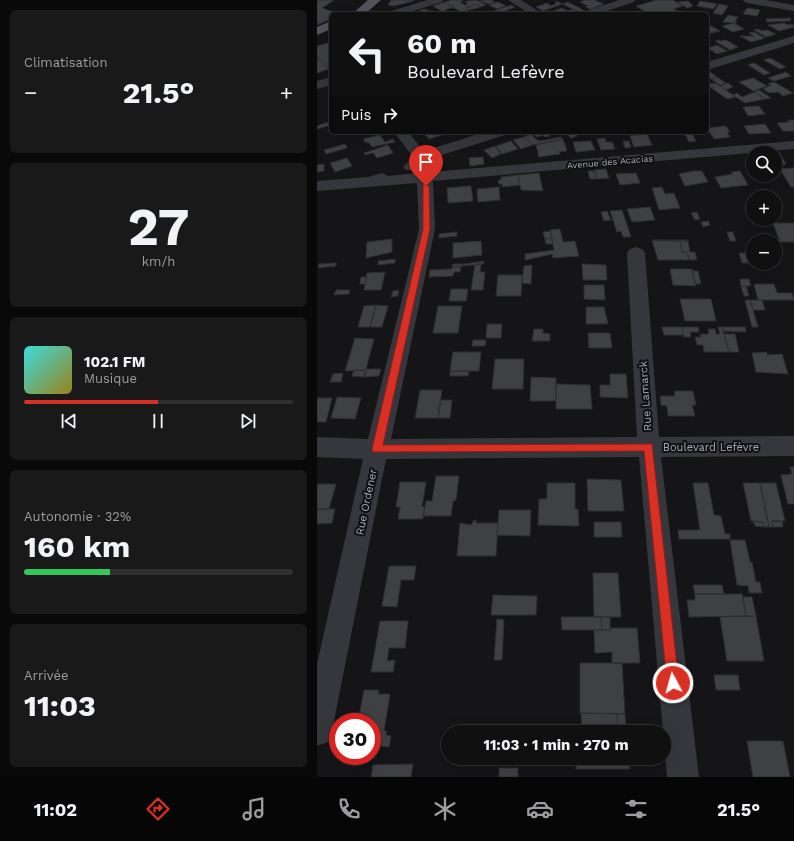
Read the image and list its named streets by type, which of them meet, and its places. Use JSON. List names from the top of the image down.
{
  "streets": {
    "street": [
      "Avenue des Acacias",
      "Rue Lamarck",
      "Boulevard Lefèvre",
      "Rue Ordener"
    ]
  },
  "crossings": [
    ["Avenue des Acacias", "Rue Ordener"],
    ["Rue Lamarck", "Boulevard Lefèvre"],
    ["Boulevard Lefèvre", "Rue Ordener"]
  ],
  "page": {
    "tile": [
      "Climatisation",
      ["27", "km/h"],
      ["Autonomie · 32%", "160 km"],
      ["Arrivée", "11:03"]
    ],
    "turn": ["60 m", "Boulevard Lefèvre"],
    "heat": ["−", "21.5°", "+"],
    "then": "Puis",
    "map_buttons": ["+", "−"],
    "song": ["102.1 FM", "Musique"],
    "limit": "30",
    "trip": "11:03 · 1 min · 270 m",
    "tabs": ["11:02", "21.5°"]
  }
}
